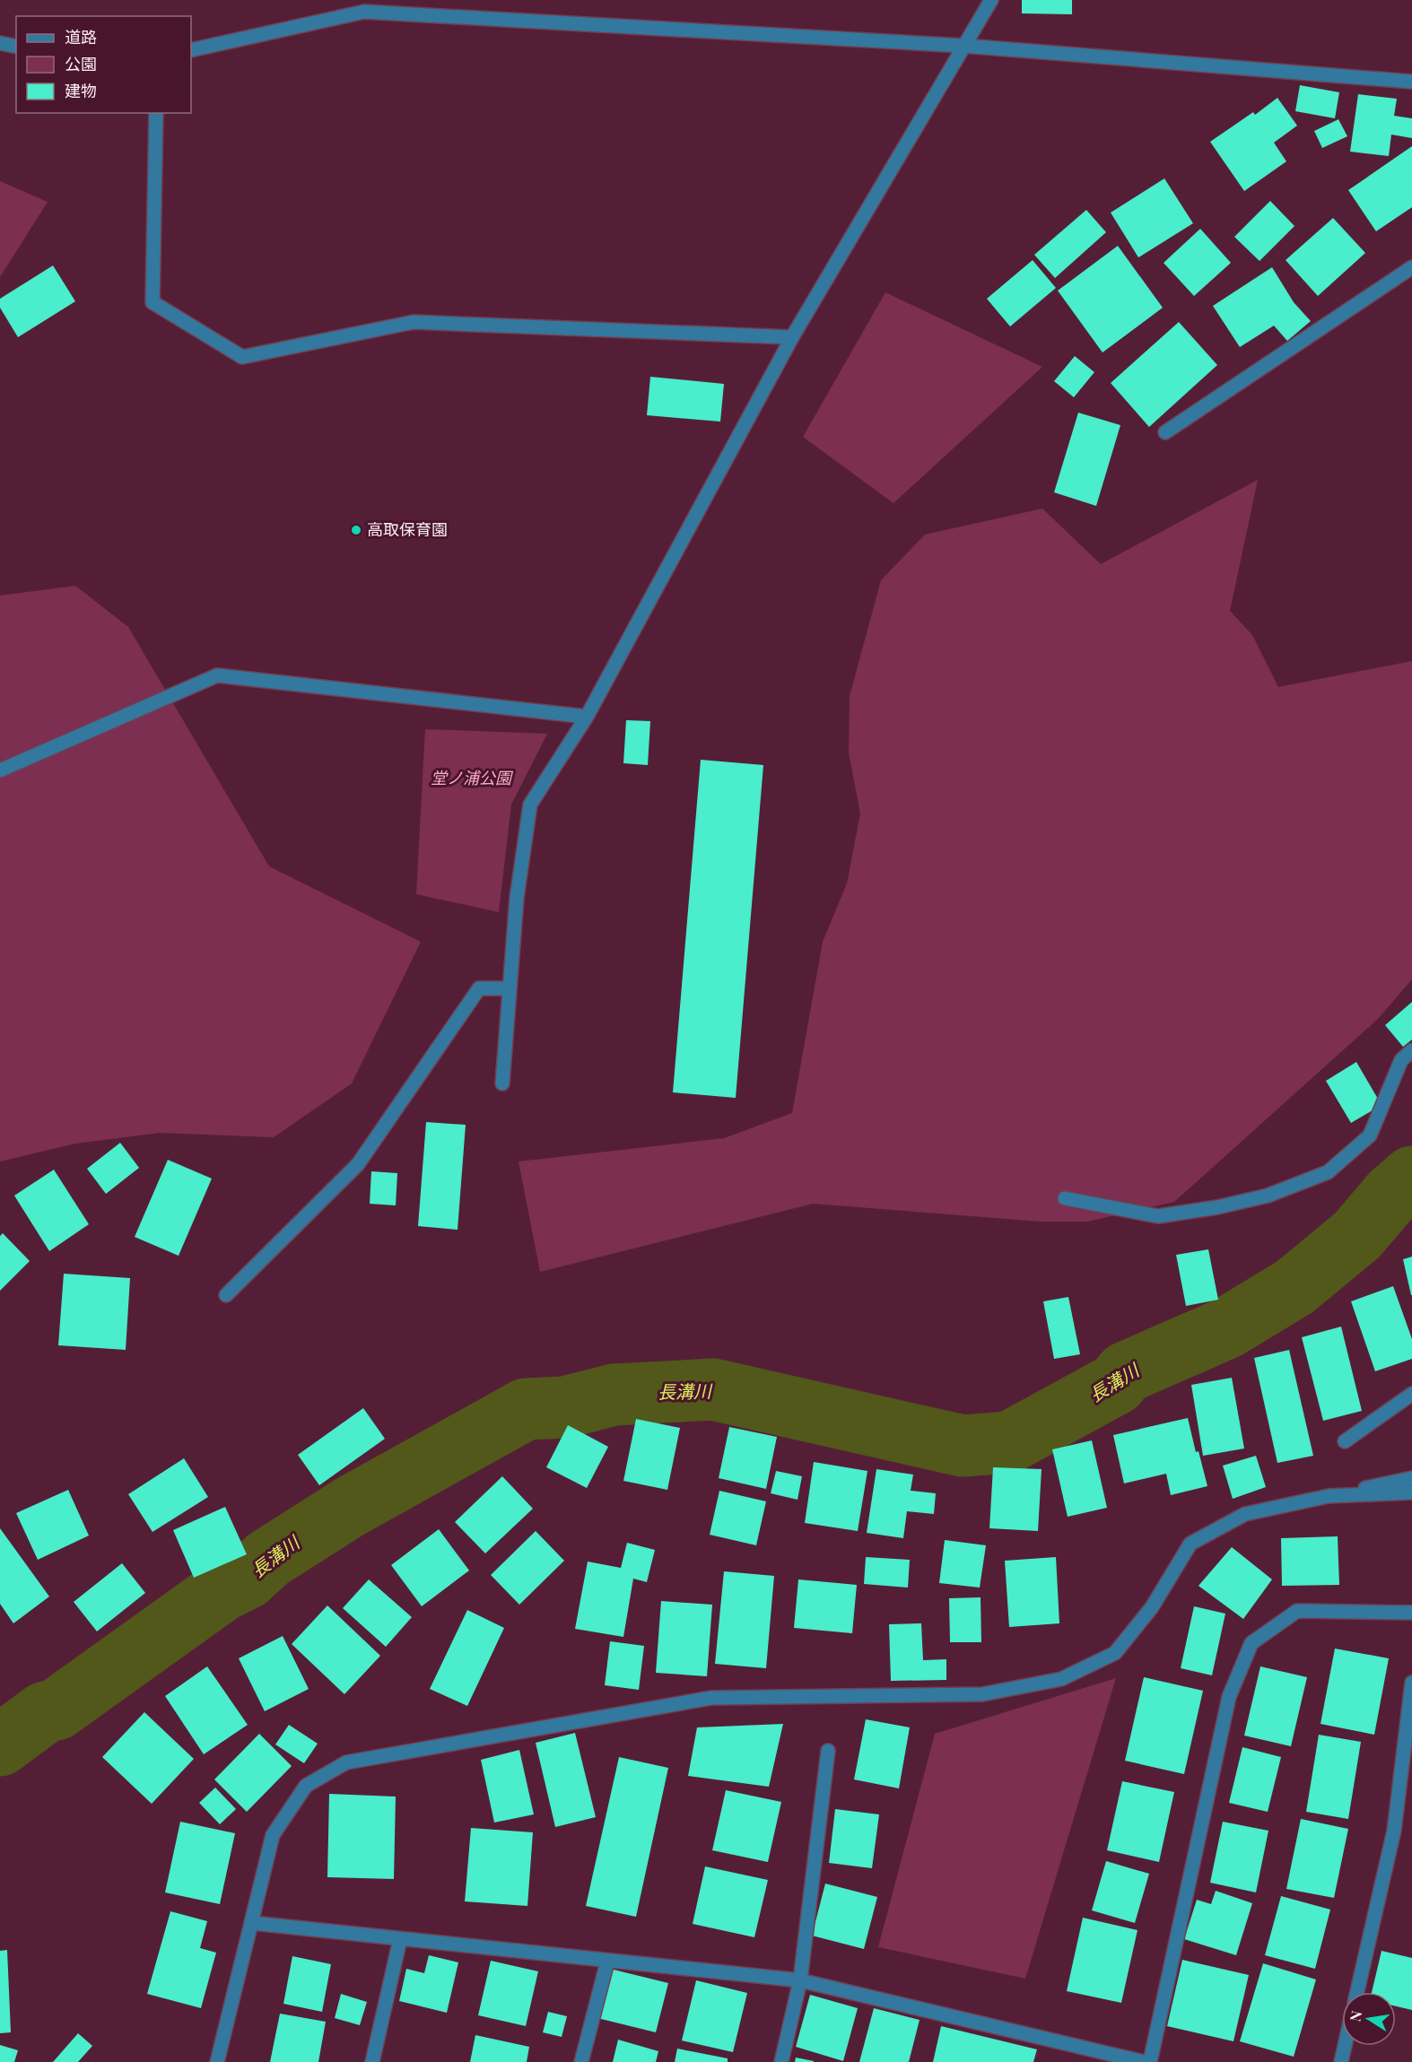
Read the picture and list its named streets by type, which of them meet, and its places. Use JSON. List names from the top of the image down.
{
  "water": ["長溝川"],
  "parks": ["堂ノ浦公園"],
  "places": ["高取保育園"],
  "legend": ["道路", "公園", "建物"],
  "north": "left"
}
